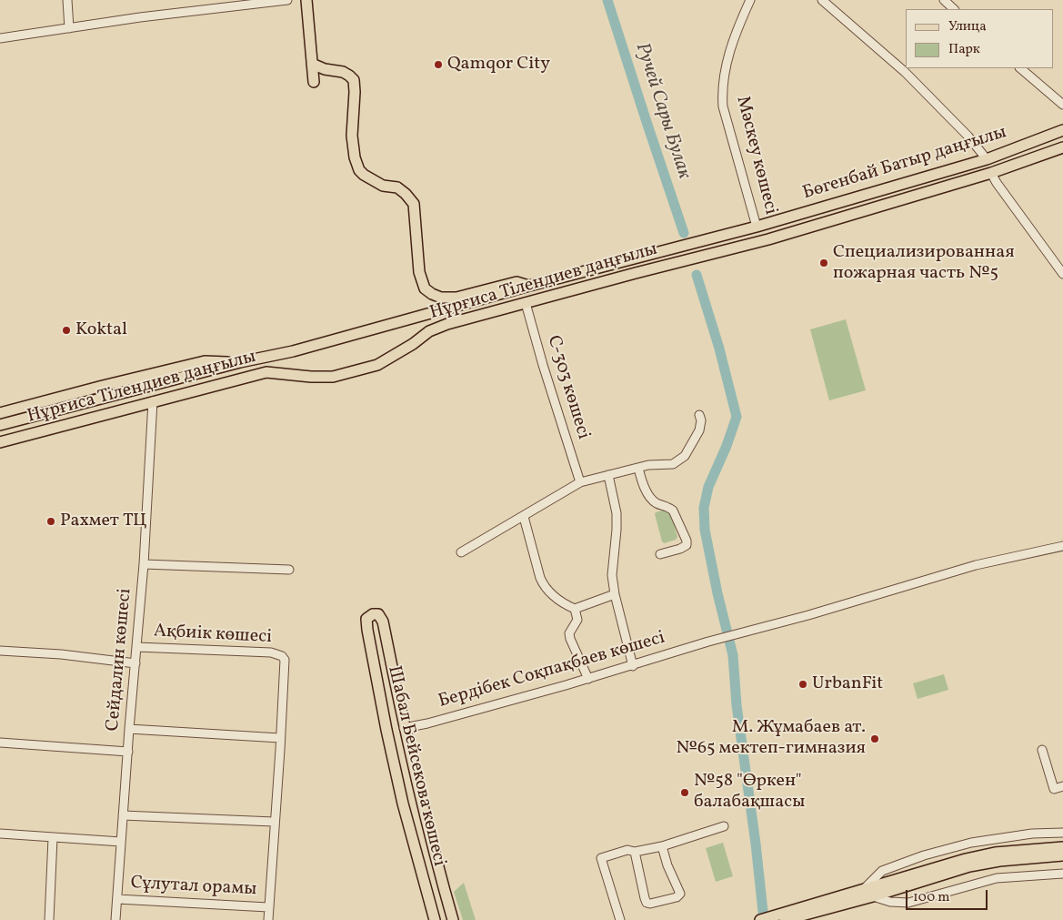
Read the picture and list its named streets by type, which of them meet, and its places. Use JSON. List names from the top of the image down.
{
  "streets": {
    "main road": [
      "Мәскеу көшесі",
      "Бөгенбай Батыр даңғылы",
      "Нұрғиса Тілендиев даңғылы",
      "Шабал Бейсекова көшесі"
    ],
    "street": [
      "С-303 көшесі",
      "Ақбиік көшесі",
      "Сейдалин көшесі",
      "Бердібек Соқпақбаев көшесі",
      "Сұлутал орамы"
    ]
  },
  "crossings": [
    ["Мәскеу көшесі", "Бөгенбай Батыр даңғылы"],
    ["Мәскеу көшесі", "Нұрғиса Тілендиев даңғылы"],
    ["Бөгенбай Батыр даңғылы", "Нұрғиса Тілендиев даңғылы"],
    ["Нұрғиса Тілендиев даңғылы", "С-303 көшесі"],
    ["Нұрғиса Тілендиев даңғылы", "Сейдалин көшесі"],
    ["Ақбиік көшесі", "Сейдалин көшесі"],
    ["Сейдалин көшесі", "Сұлутал орамы"],
    ["Бердібек Соқпақбаев көшесі", "Шабал Бейсекова көшесі"]
  ],
  "water": ["Ручей Сары Булак"],
  "places": [
    "Qamqor City",
    "Специализированная пожарная часть №5",
    "Koktal",
    "Рахмет ТЦ",
    "UrbanFit",
    "М. Жұмабаев ат. №65 мектеп-гимназия",
    "№58 \"Өркен\" балабақшасы"
  ],
  "legend": ["Улица", "Парк"],
  "scale_bar": "100 m"
}
